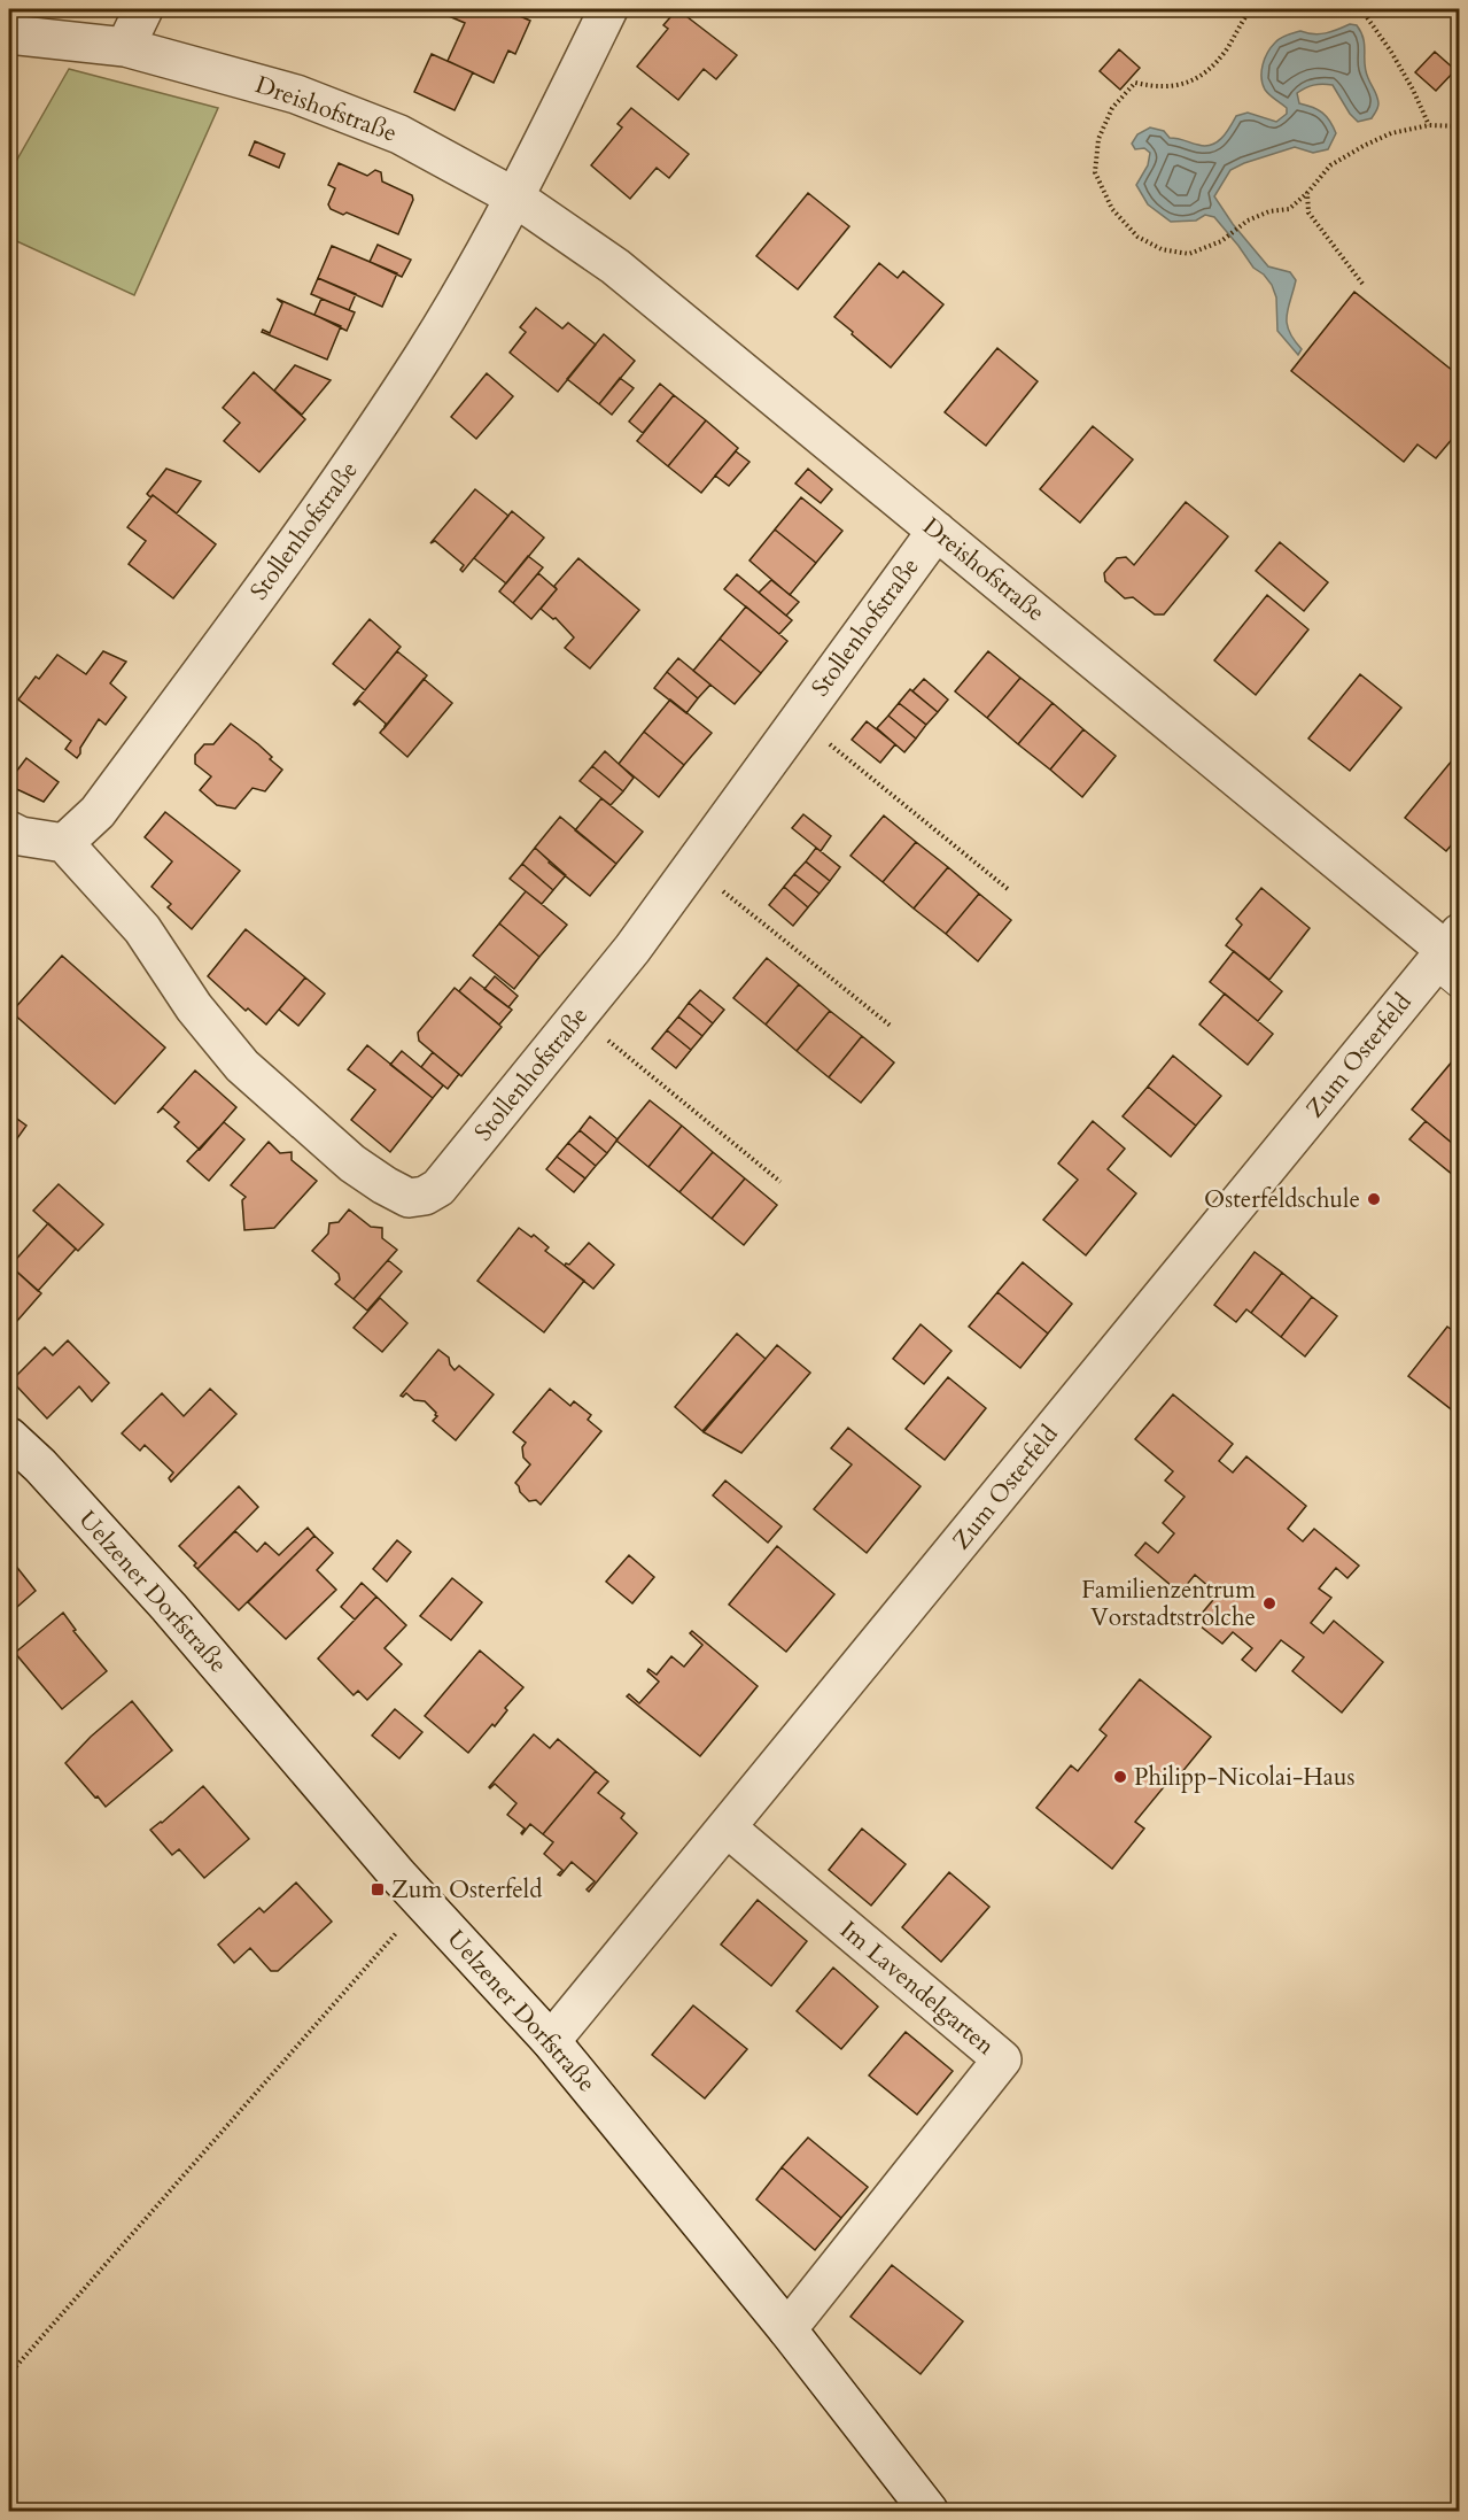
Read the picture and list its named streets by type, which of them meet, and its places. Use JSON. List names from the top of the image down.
{
  "streets": {
    "street": [
      "Dreishofstraße",
      "Stollenhofstraße",
      "Zum Osterfeld",
      "Uelzener Dorfstraße",
      "Im Lavendelgarten"
    ]
  },
  "crossings": [
    ["Dreishofstraße", "Stollenhofstraße"],
    ["Dreishofstraße", "Zum Osterfeld"],
    ["Zum Osterfeld", "Uelzener Dorfstraße"],
    ["Zum Osterfeld", "Im Lavendelgarten"],
    ["Uelzener Dorfstraße", "Im Lavendelgarten"]
  ],
  "places": {
    "other": ["Osterfeldschule", "Familienzentrum Vorstadtstrolche", "Philipp-Nicolai-Haus"],
    "transit": ["Zum Osterfeld"]
  }
}
